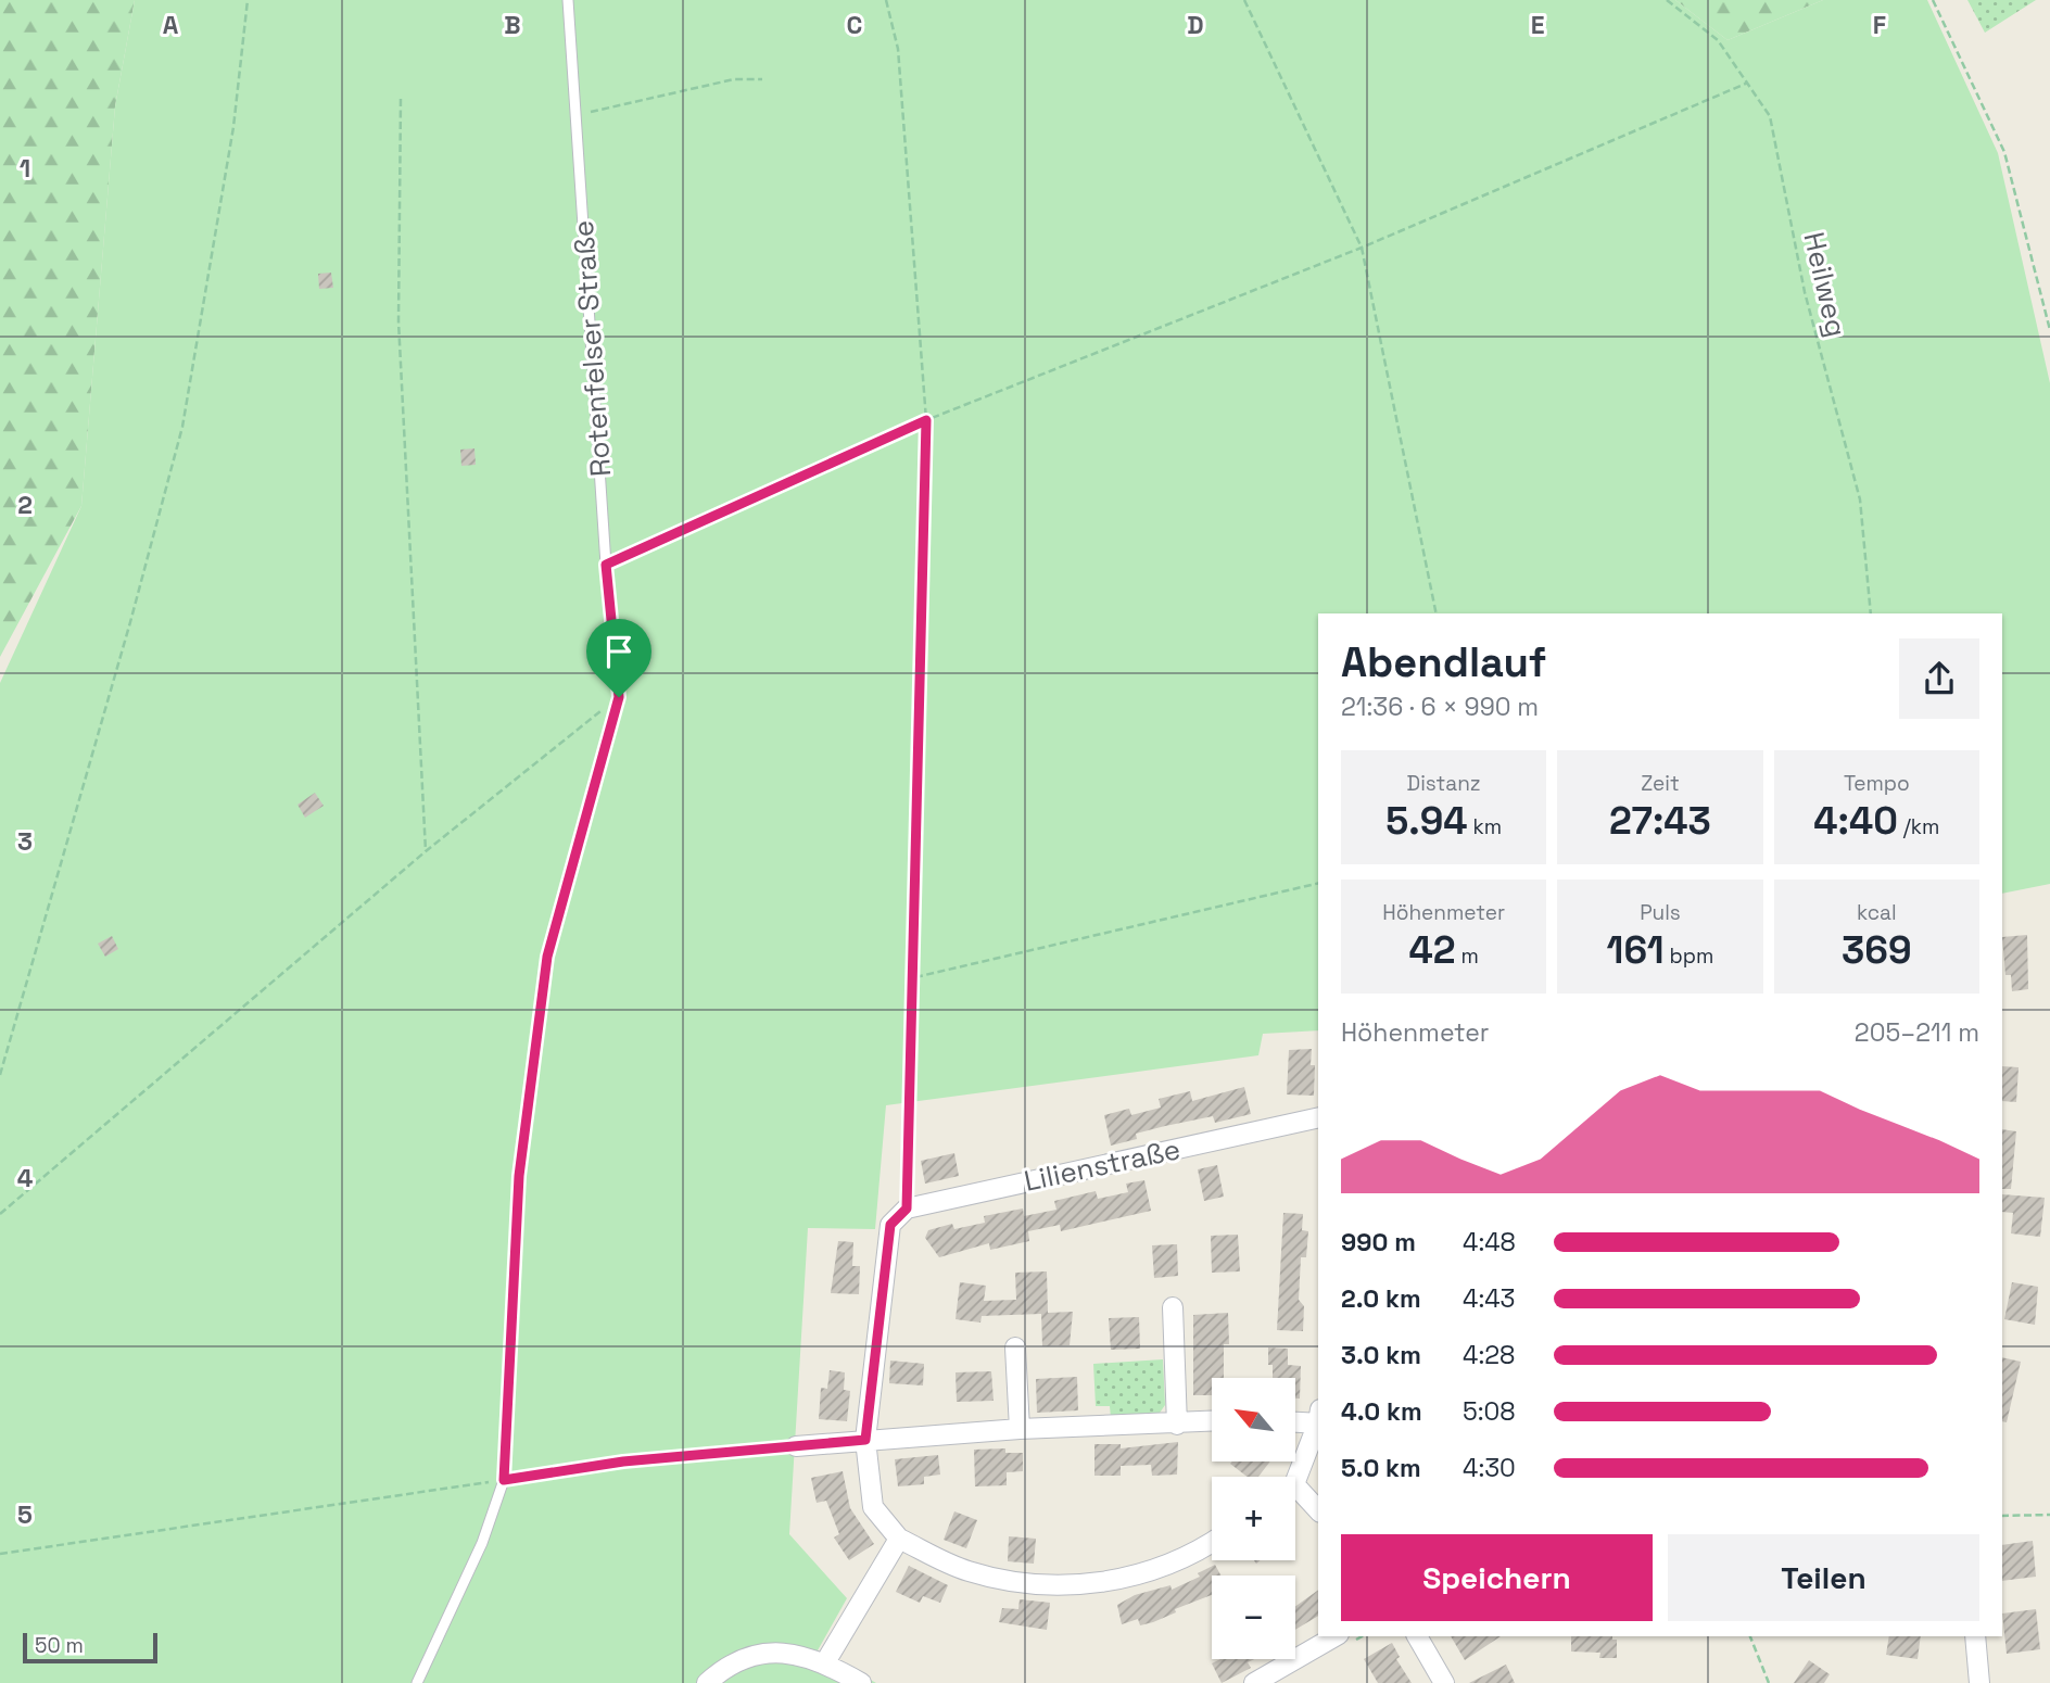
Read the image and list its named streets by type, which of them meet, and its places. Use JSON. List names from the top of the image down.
{
  "streets": {
    "street": ["Lilienstraße"],
    "lane": ["Rotenfelser Straße"],
    "path": ["Heilweg"]
  },
  "scale_bar": "50 m",
  "north": "top left",
  "page": {
    "heading": ["Abendlauf", "21:36 · 6 × 990 m"],
    "stats": [
      ["Distanz", "5.94 km"],
      ["Zeit", "27:43"],
      ["Tempo", "4:40 /km"],
      ["Höhenmeter", "42 m"],
      ["Puls", "161 bpm"],
      ["kcal", "369"]
    ],
    "chart": ["Höhenmeter", "205–211 m"],
    "list": [
      {
        "name": "990 m",
        "note": "4:48"
      },
      {
        "name": "2.0 km",
        "note": "4:43"
      },
      {
        "name": "3.0 km",
        "note": "4:28"
      },
      {
        "name": "4.0 km",
        "note": "5:08"
      },
      {
        "name": "5.0 km",
        "note": "4:30"
      }
    ],
    "map_buttons": ["+", "−"],
    "buttons": ["Speichern", "Teilen"],
    "scale": "50 m"
  },
  "grid": {
    "columns": [
      "A",
      "B",
      "C",
      "D",
      "E",
      "F"
    ],
    "rows": [
      "1",
      "2",
      "3",
      "4",
      "5"
    ]
  }
}
